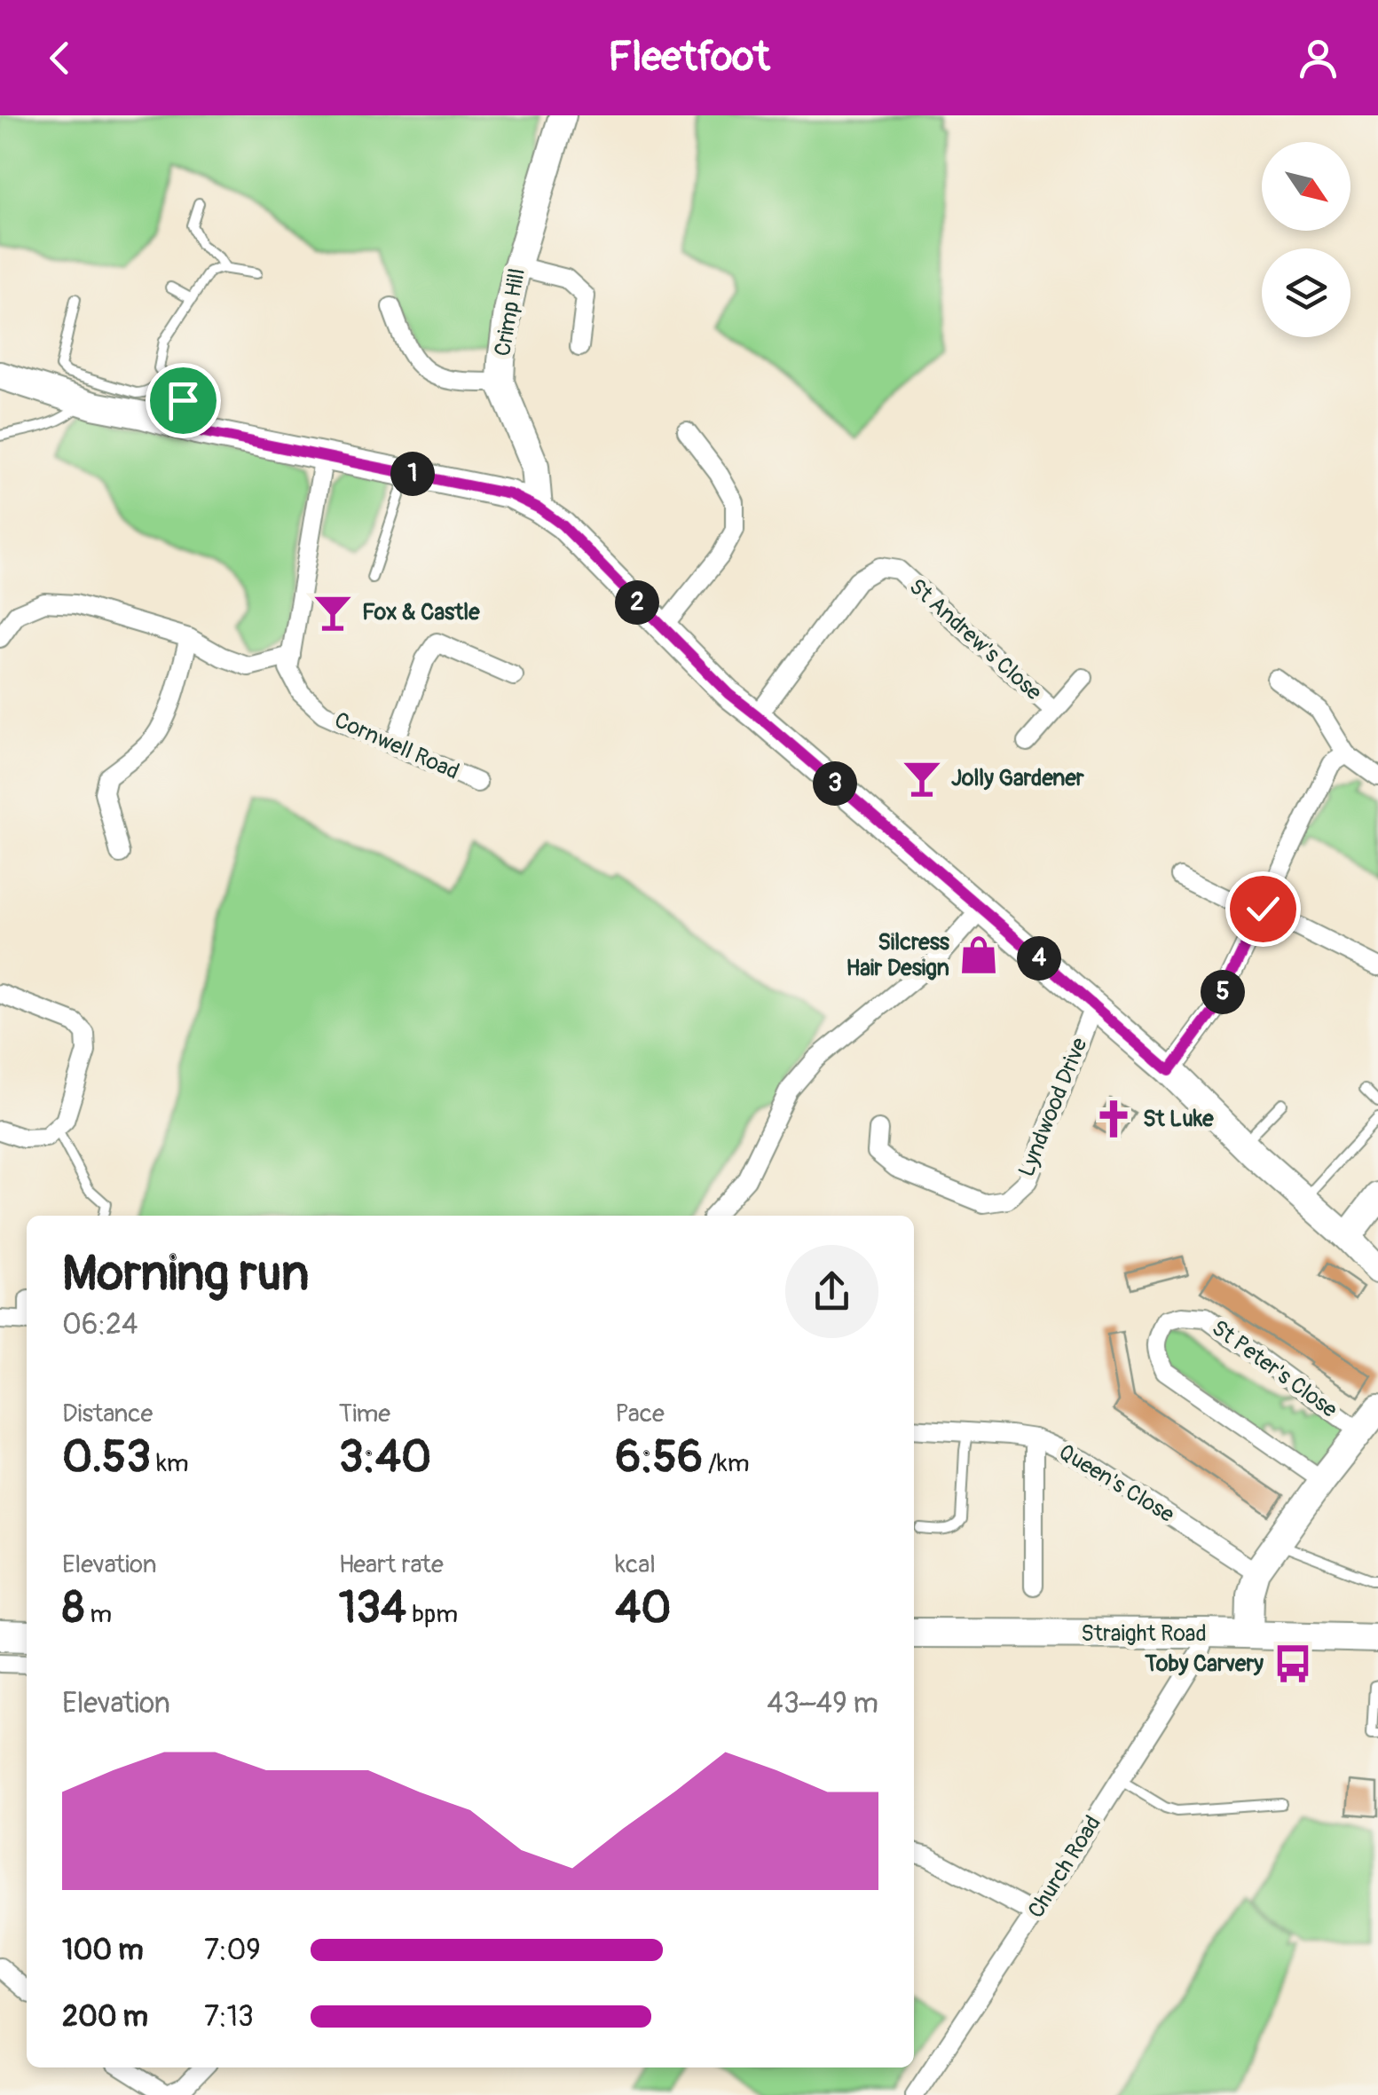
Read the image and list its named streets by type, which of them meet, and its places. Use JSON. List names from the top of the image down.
{
  "streets": {
    "main road": ["Crimp Hill", "Straight Road"],
    "street": [
      "St Andrew's Close",
      "Cornwell Road",
      "Lyndwood Drive",
      "St Peter's Close",
      "Queen's Close",
      "Church Road"
    ]
  },
  "crossings": [
    ["Straight Road", "Church Road"]
  ],
  "places": {
    "bar": ["Fox & Castle", "Jolly Gardener"],
    "shop": ["Silcress Hair Design"],
    "church": ["St Luke"],
    "bus stop": ["Toby Carvery"]
  },
  "north": "bottom right",
  "page": {
    "header": "Fleetfoot",
    "pins": [
      "1",
      "2",
      "3",
      "4",
      "5"
    ],
    "heading": ["Morning run", "06:24"],
    "stats": [
      ["Distance", "0.53 km"],
      ["Time", "3:40"],
      ["Pace", "6:56 /km"],
      ["Elevation", "8 m"],
      ["Heart rate", "134 bpm"],
      ["kcal", "40"]
    ],
    "chart": ["Elevation", "43–49 m"],
    "list": [
      {
        "name": "100 m",
        "note": "7:09"
      },
      {
        "name": "200 m",
        "note": "7:13"
      }
    ]
  }
}
